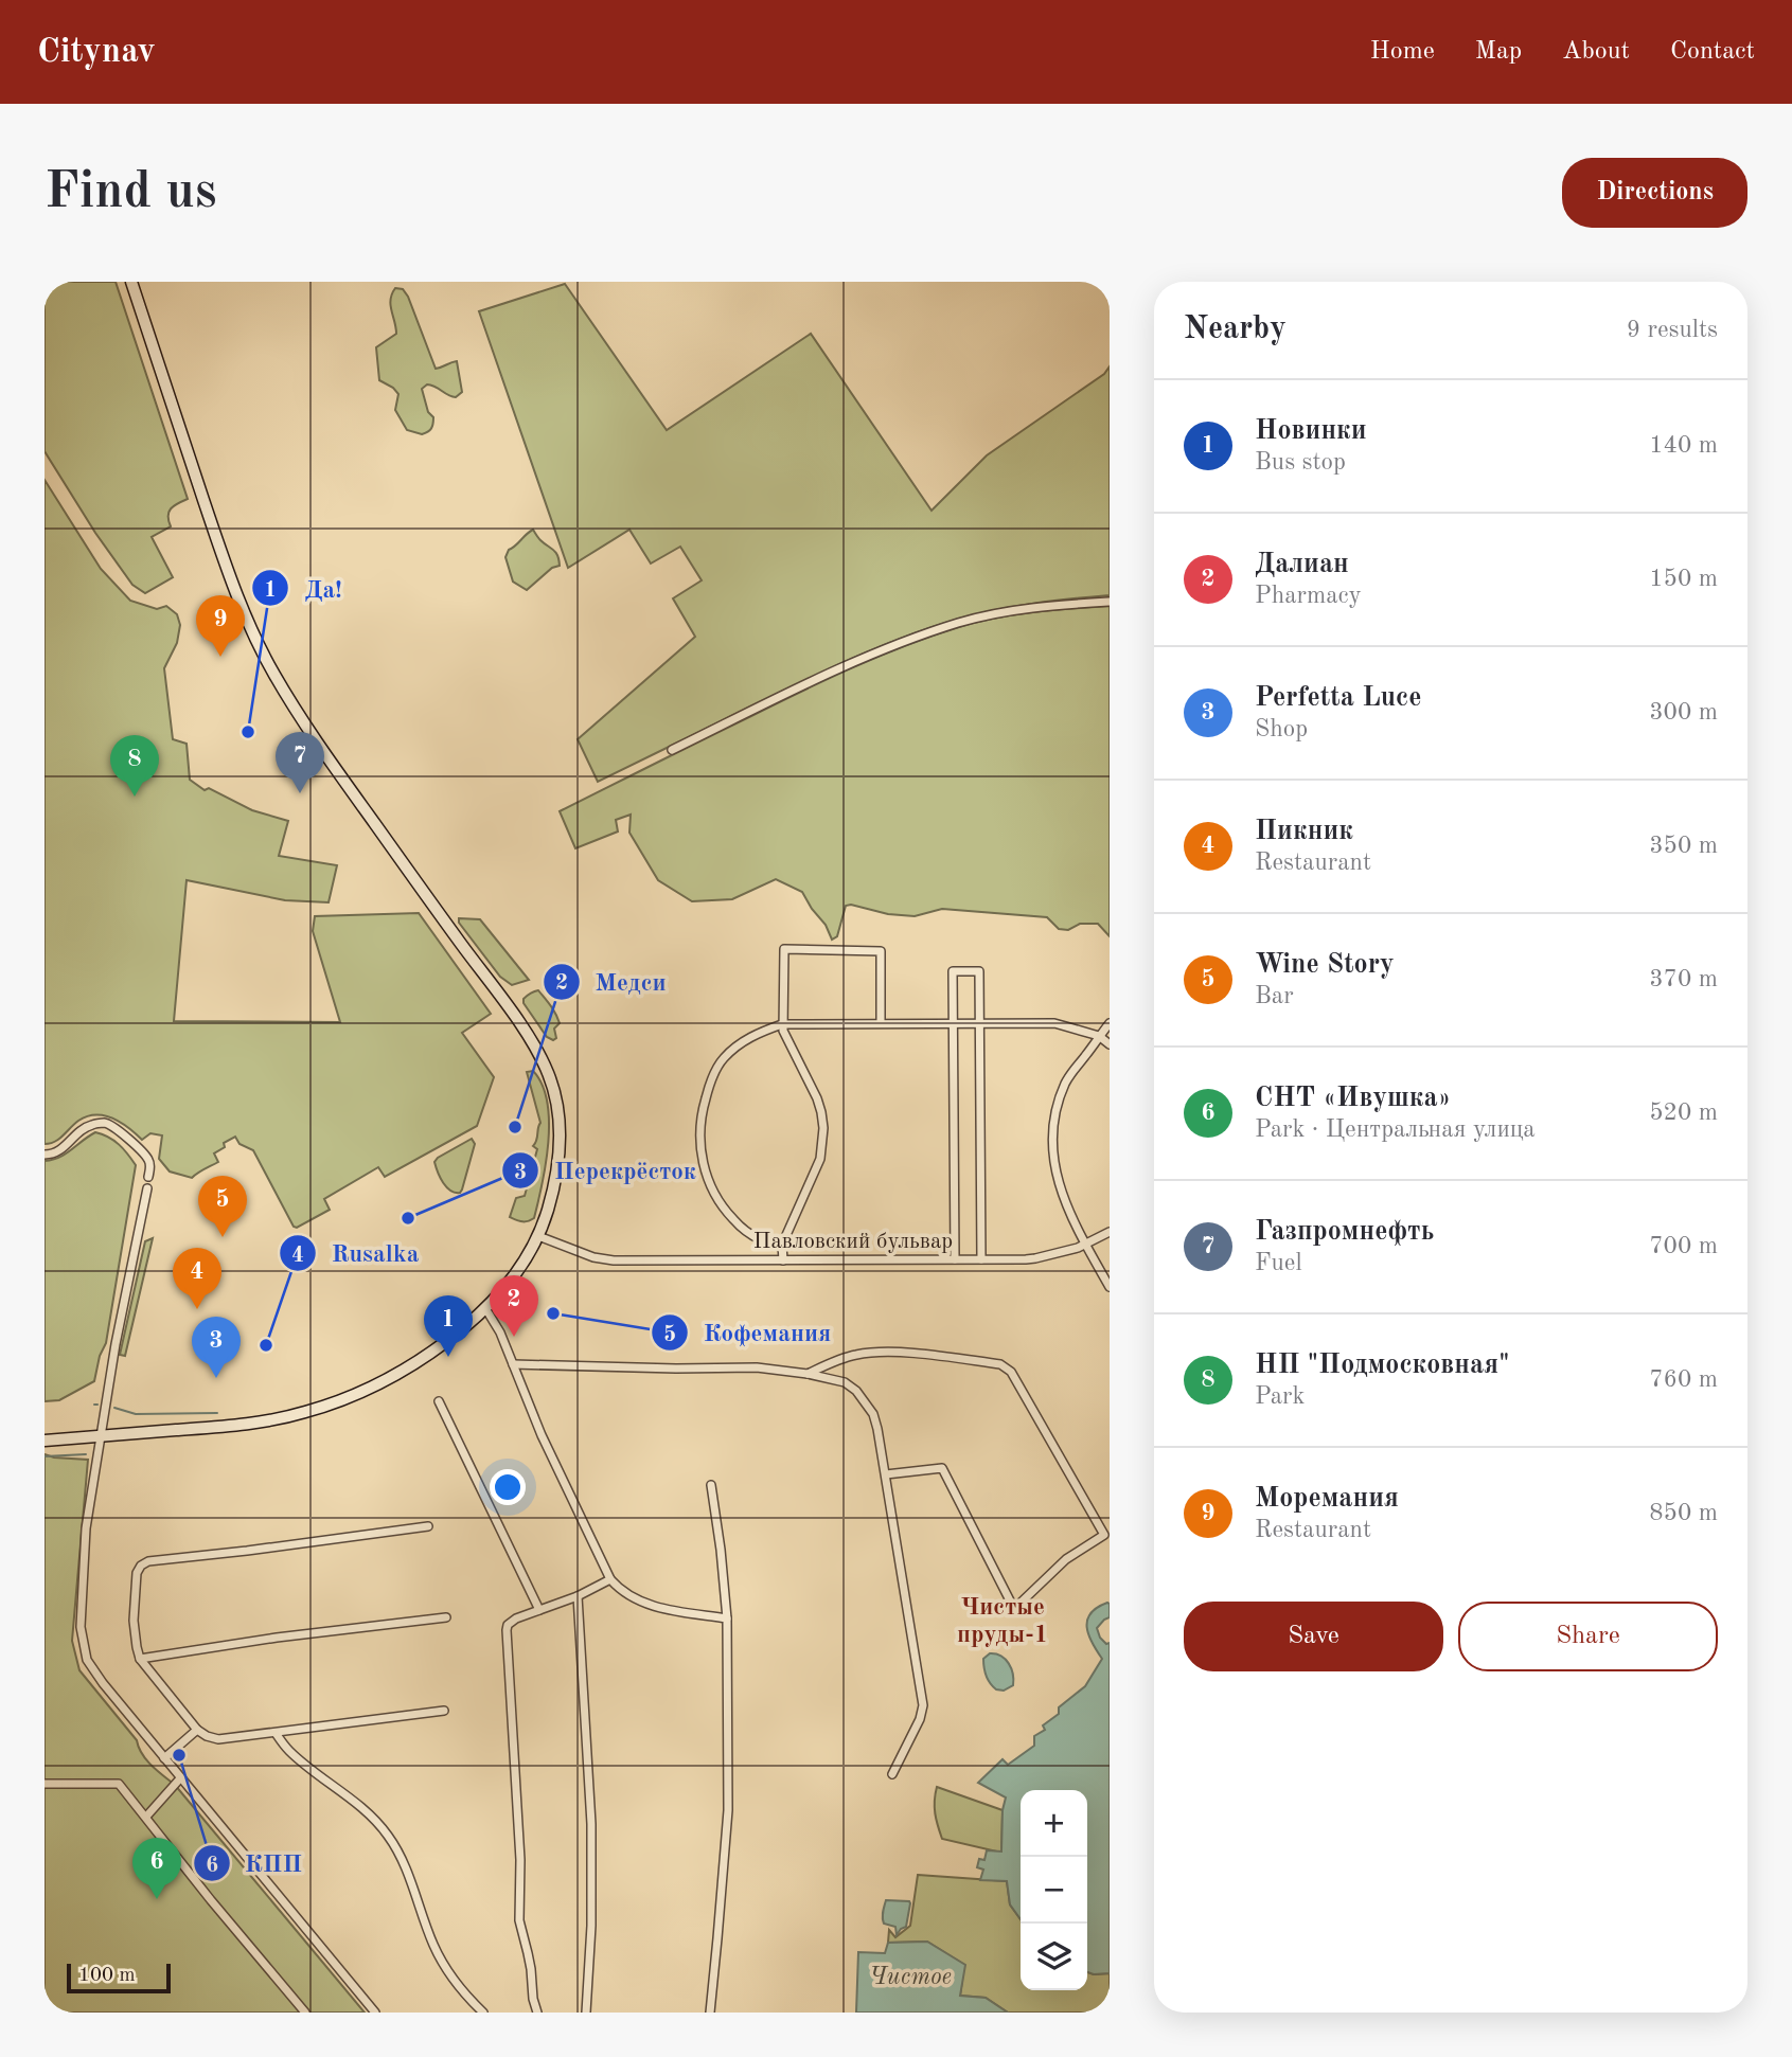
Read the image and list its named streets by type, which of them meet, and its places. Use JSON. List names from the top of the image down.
{
  "streets": {
    "street": ["Павловский бульвар"]
  },
  "districts": ["Чистые пруды-1"],
  "water": ["Чистое"],
  "places": [
    "Да!",
    "Медси",
    "Перекрёсток",
    "Кофемания",
    "Rusalka",
    "КПП"
  ],
  "scale_bar": "100 m",
  "page": {
    "header": "Citynav",
    "nav": [
      "Home",
      "Map",
      "About",
      "Contact"
    ],
    "buttons": [
      "Directions",
      ["Save", "Share"]
    ],
    "title": "Find us",
    "heading": ["Nearby", "9 results"],
    "list": [
      {
        "mark": "1",
        "name": "Новинки",
        "note": "Bus stop",
        "value": "140 m"
      },
      {
        "mark": "2",
        "name": "Далиан",
        "note": "Pharmacy",
        "value": "150 m"
      },
      {
        "mark": "3",
        "name": "Perfetta Luce",
        "note": "Shop",
        "value": "300 m"
      },
      {
        "mark": "4",
        "name": "Пикник",
        "note": "Restaurant",
        "value": "350 m"
      },
      {
        "mark": "5",
        "name": "Wine Story",
        "note": "Bar",
        "value": "370 m"
      },
      {
        "mark": "6",
        "name": "СНТ «Ивушка»",
        "note": "Park · Центральная улица",
        "value": "520 m"
      },
      {
        "mark": "7",
        "name": "Газпромнефть",
        "note": "Fuel",
        "value": "700 m"
      },
      {
        "mark": "8",
        "name": "НП \"Подмосковная\"",
        "note": "Park",
        "value": "760 m"
      },
      {
        "mark": "9",
        "name": "Моремания",
        "note": "Restaurant",
        "value": "850 m"
      }
    ],
    "pins": [
      "9",
      "7",
      "8",
      "5",
      "4",
      "2",
      "1",
      "3",
      "6"
    ],
    "map_buttons": ["+", "−"],
    "scale": "100 m"
  }
}
